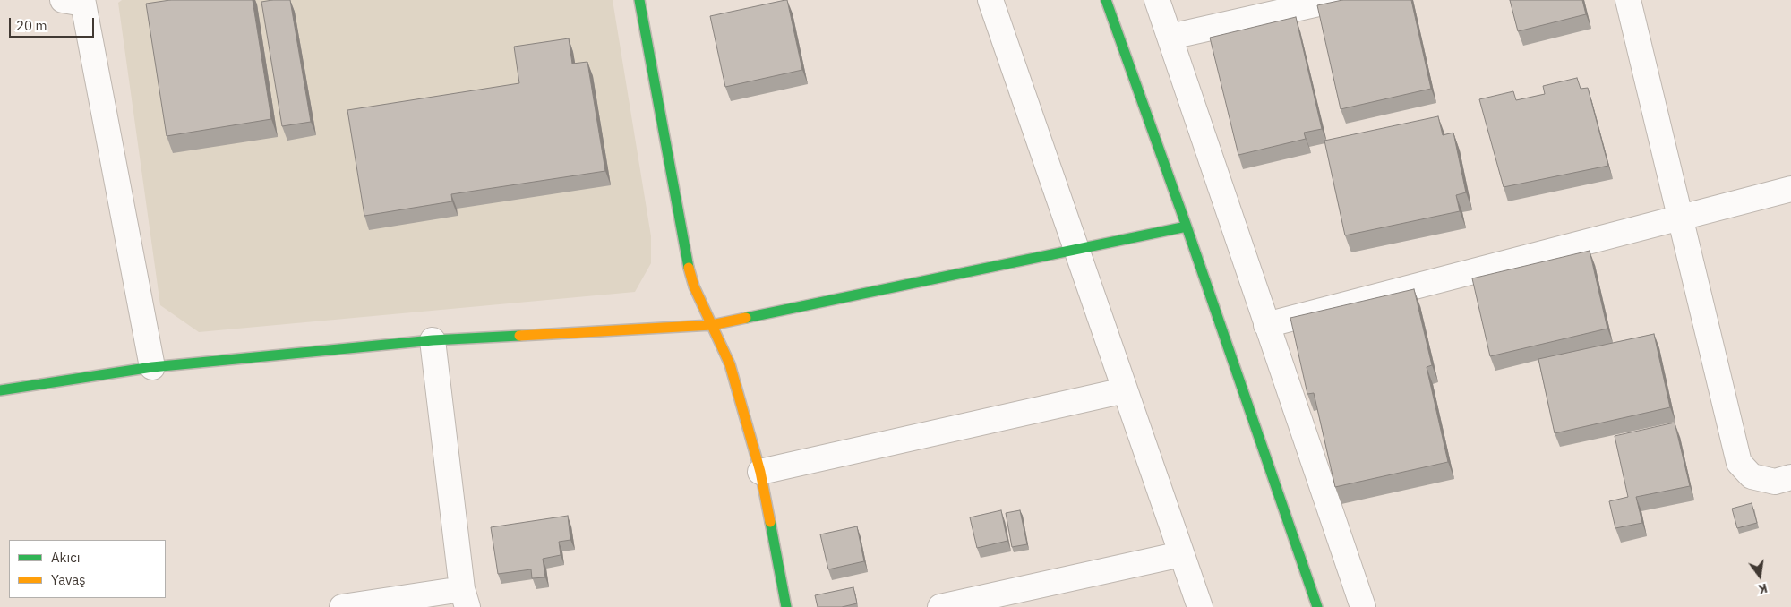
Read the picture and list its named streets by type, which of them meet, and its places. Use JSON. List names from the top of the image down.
{
  "legend": ["Akıcı", "Yavaş"],
  "scale_bar": "20 m",
  "north": "bottom"
}
